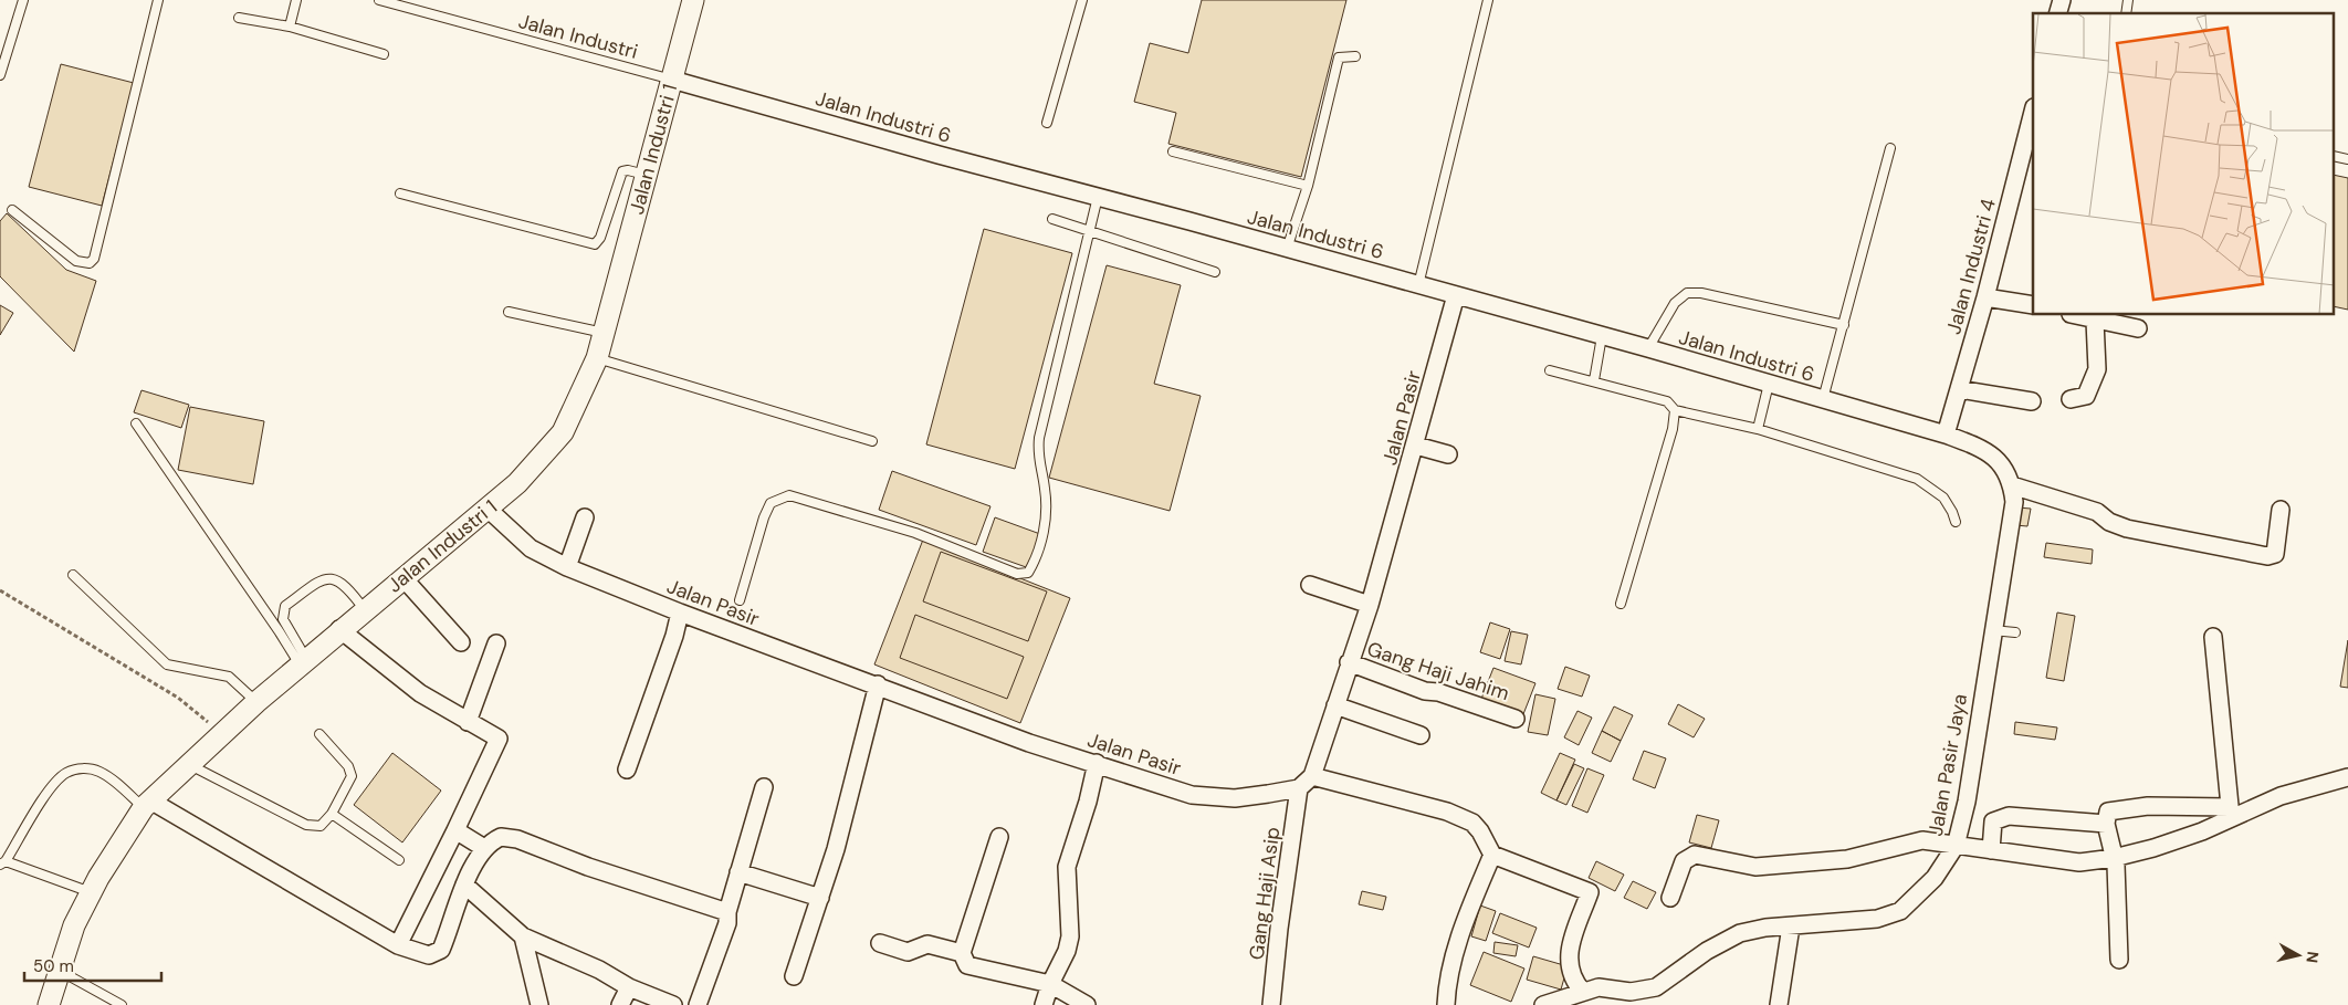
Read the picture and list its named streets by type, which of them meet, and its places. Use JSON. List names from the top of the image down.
{
  "streets": {
    "street": [
      "Jalan Industri 6",
      "Jalan Industri 1",
      "Jalan Industri 4",
      "Jalan Pasir",
      "Gang Haji Jahim",
      "Jalan Pasir Jaya",
      "Gang Haji Asip"
    ],
    "lane": ["Jalan Industri"]
  },
  "crossings": [
    ["Jalan Industri", "Jalan Industri 6"],
    ["Jalan Industri", "Jalan Industri 1"],
    ["Jalan Industri 6", "Jalan Industri 1"],
    ["Jalan Industri 6", "Jalan Industri 4"],
    ["Jalan Industri 6", "Jalan Pasir"],
    ["Jalan Industri 6", "Jalan Pasir Jaya"],
    ["Jalan Industri 1", "Jalan Pasir"],
    ["Jalan Industri 4", "Jalan Pasir Jaya"],
    ["Jalan Pasir", "Gang Haji Jahim"],
    ["Jalan Pasir", "Gang Haji Asip"]
  ],
  "scale_bar": "50 m",
  "north": "right"
}
